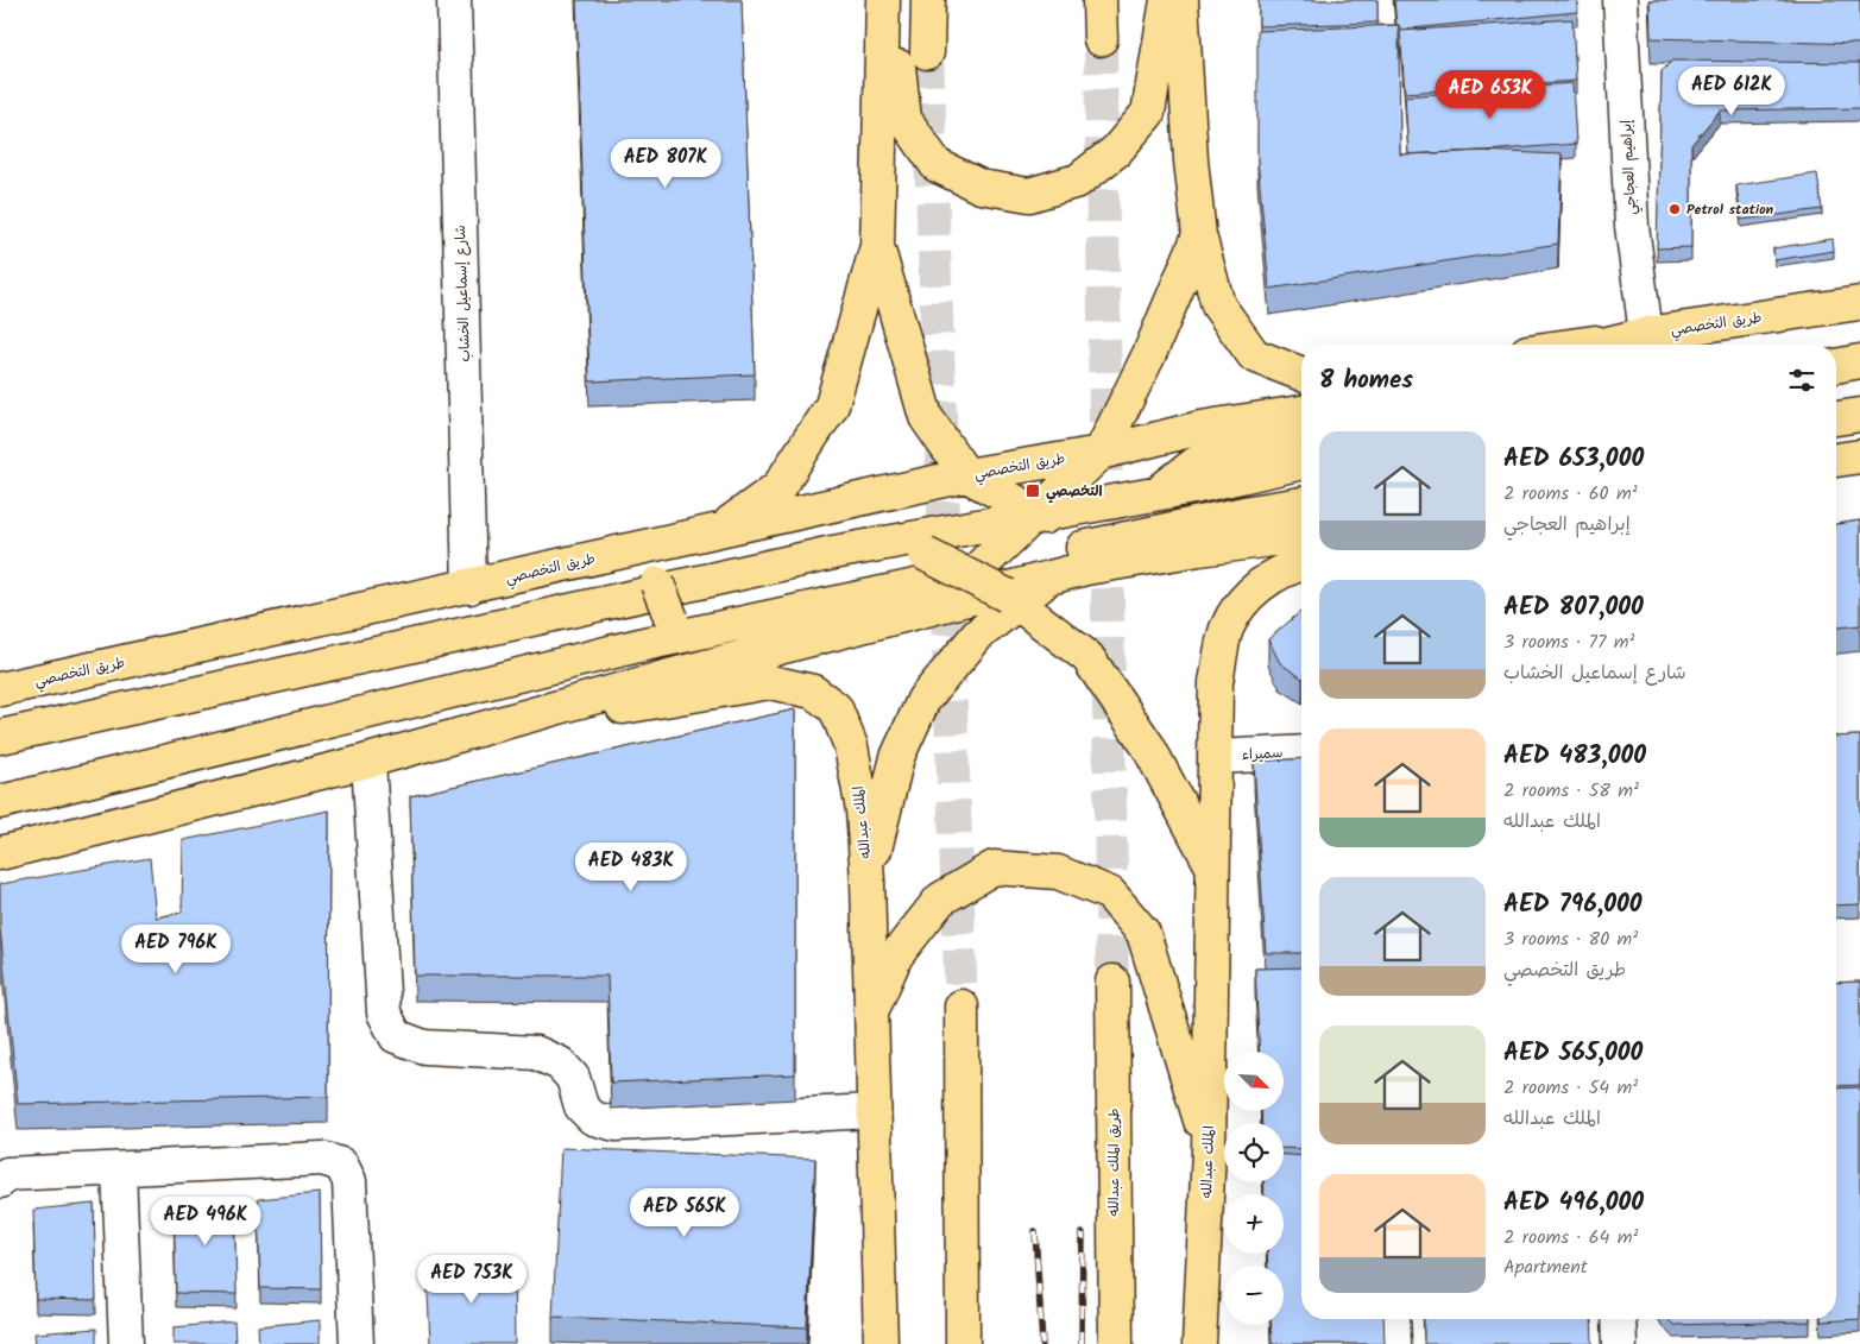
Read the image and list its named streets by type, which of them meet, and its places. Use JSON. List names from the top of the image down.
{
  "streets": {
    "main road": ["طريق التخصصي", "الملك عبدالله", "طريق الملك عبدالله"],
    "street": ["إبراهيم العجاجي", "شارع إسماعيل الخشاب", "سميراء"]
  },
  "crossings": [
    ["إبراهيم العجاجي", "طريق التخصصي"],
    ["شارع إسماعيل الخشاب", "طريق التخصصي"],
    ["طريق التخصصي", "الملك عبدالله"],
    ["سميراء", "الملك عبدالله"]
  ],
  "places": {
    "other": ["Petrol station"],
    "transit": ["التخصصي"]
  },
  "north": "bottom right",
  "page": {
    "price": [
      "AED 612K",
      "AED 653K",
      "AED 807K",
      "AED 483K",
      "AED 796K",
      "AED 565K",
      "AED 496K",
      "AED 753K"
    ],
    "heading": "8 homes",
    "list": [
      {
        "name": "AED 653,000",
        "note": "2 rooms · 60 m² · إبراهيم العجاجي"
      },
      {
        "name": "AED 807,000",
        "note": "3 rooms · 77 m² · شارع إسماعيل الخشاب"
      },
      {
        "name": "AED 483,000",
        "note": "2 rooms · 58 m² · الملك عبدالله"
      },
      {
        "name": "AED 796,000",
        "note": "3 rooms · 80 m² · طريق التخصصي"
      },
      {
        "name": "AED 565,000",
        "note": "2 rooms · 54 m² · الملك عبدالله"
      },
      {
        "name": "AED 496,000",
        "note": "2 rooms · 64 m² · Apartment"
      }
    ],
    "map_buttons": ["+", "−"]
  }
}
